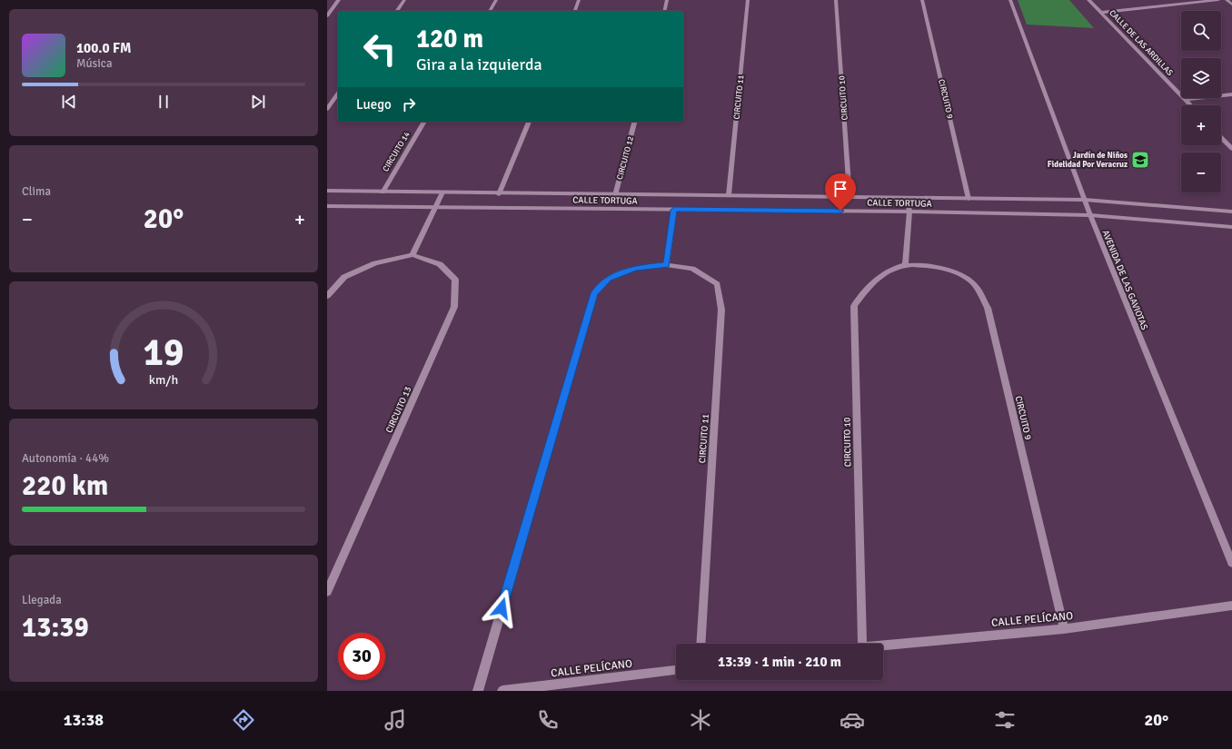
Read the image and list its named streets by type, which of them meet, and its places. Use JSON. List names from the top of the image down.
{
  "streets": {
    "street": [
      "CALLE DE LAS ARDILLAS",
      "CIRCUITO 11",
      "CIRCUITO 10",
      "CIRCUITO 9",
      "CIRCUITO 14",
      "CIRCUITO 12",
      "CALLE TORTUGA",
      "AVENIDA DE LAS GAVIOTAS",
      "CIRCUITO 13",
      "CALLE PELÍCANO"
    ]
  },
  "crossings": [
    ["CIRCUITO 11", "CALLE TORTUGA"],
    ["CIRCUITO 10", "CIRCUITO 9"],
    ["CIRCUITO 10", "CALLE TORTUGA"],
    ["CIRCUITO 9", "CALLE TORTUGA"],
    ["CIRCUITO 9", "CALLE PELÍCANO"],
    ["CIRCUITO 14", "CALLE TORTUGA"],
    ["CIRCUITO 12", "CALLE TORTUGA"],
    ["CALLE TORTUGA", "AVENIDA DE LAS GAVIOTAS"]
  ],
  "places": {
    "school or university": ["Jardín de Niños Fidelidad Por Veracruz"]
  },
  "page": {
    "map_buttons": ["+", "−"],
    "turn": ["120 m", "Gira a la izquierda"],
    "song": ["100.0 FM", "Música"],
    "then": "Luego",
    "tile": [
      "Clima",
      ["Autonomía · 44%", "220 km"],
      ["Llegada", "13:39"]
    ],
    "heat": ["−", "20°", "+"],
    "limit": "30",
    "trip": "13:39 · 1 min · 210 m",
    "tabs": ["13:38", "20°"],
    "gauge": ["19", "km/h"]
  }
}
